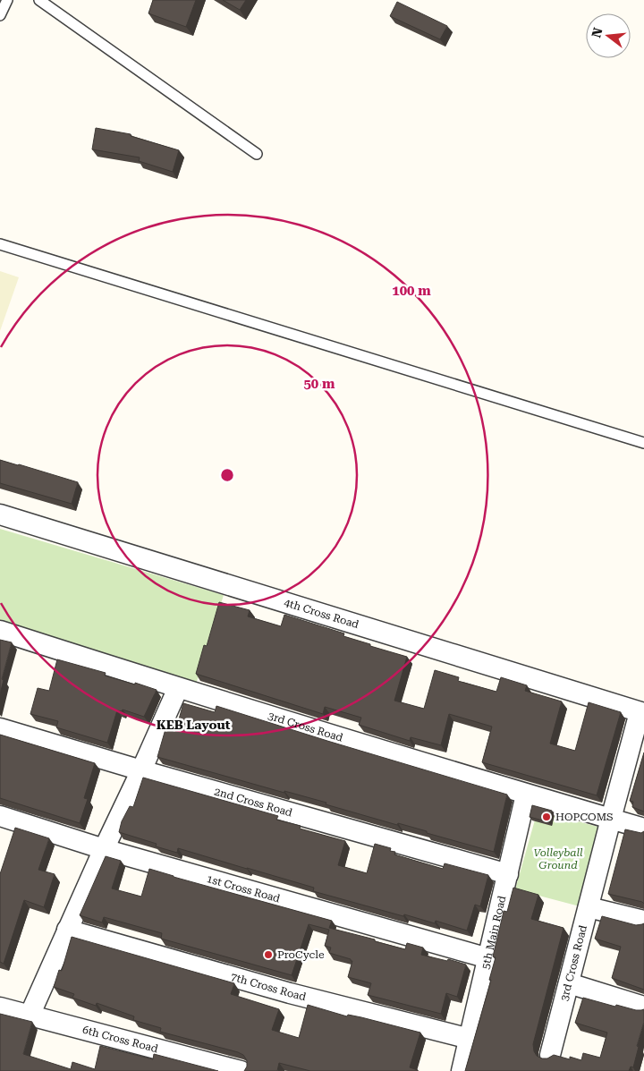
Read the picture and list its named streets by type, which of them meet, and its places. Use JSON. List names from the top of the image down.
{
  "streets": {
    "street": [
      "4th Cross Road",
      "3rd Cross Road",
      "2nd Cross Road",
      "1st Cross Road",
      "5th Main Road",
      "7th Cross Road",
      "6th Cross Road"
    ]
  },
  "crossings": [
    ["4th Cross Road", "3rd Cross Road"],
    ["3rd Cross Road", "5th Main Road"],
    ["2nd Cross Road", "5th Main Road"],
    ["1st Cross Road", "5th Main Road"],
    ["5th Main Road", "7th Cross Road"]
  ],
  "districts": ["KEB Layout"],
  "parks": ["Volleyball Ground"],
  "places": ["HOPCOMS", "ProCycle"],
  "north": "left",
  "rings": ["100 m", "50 m"]
}
